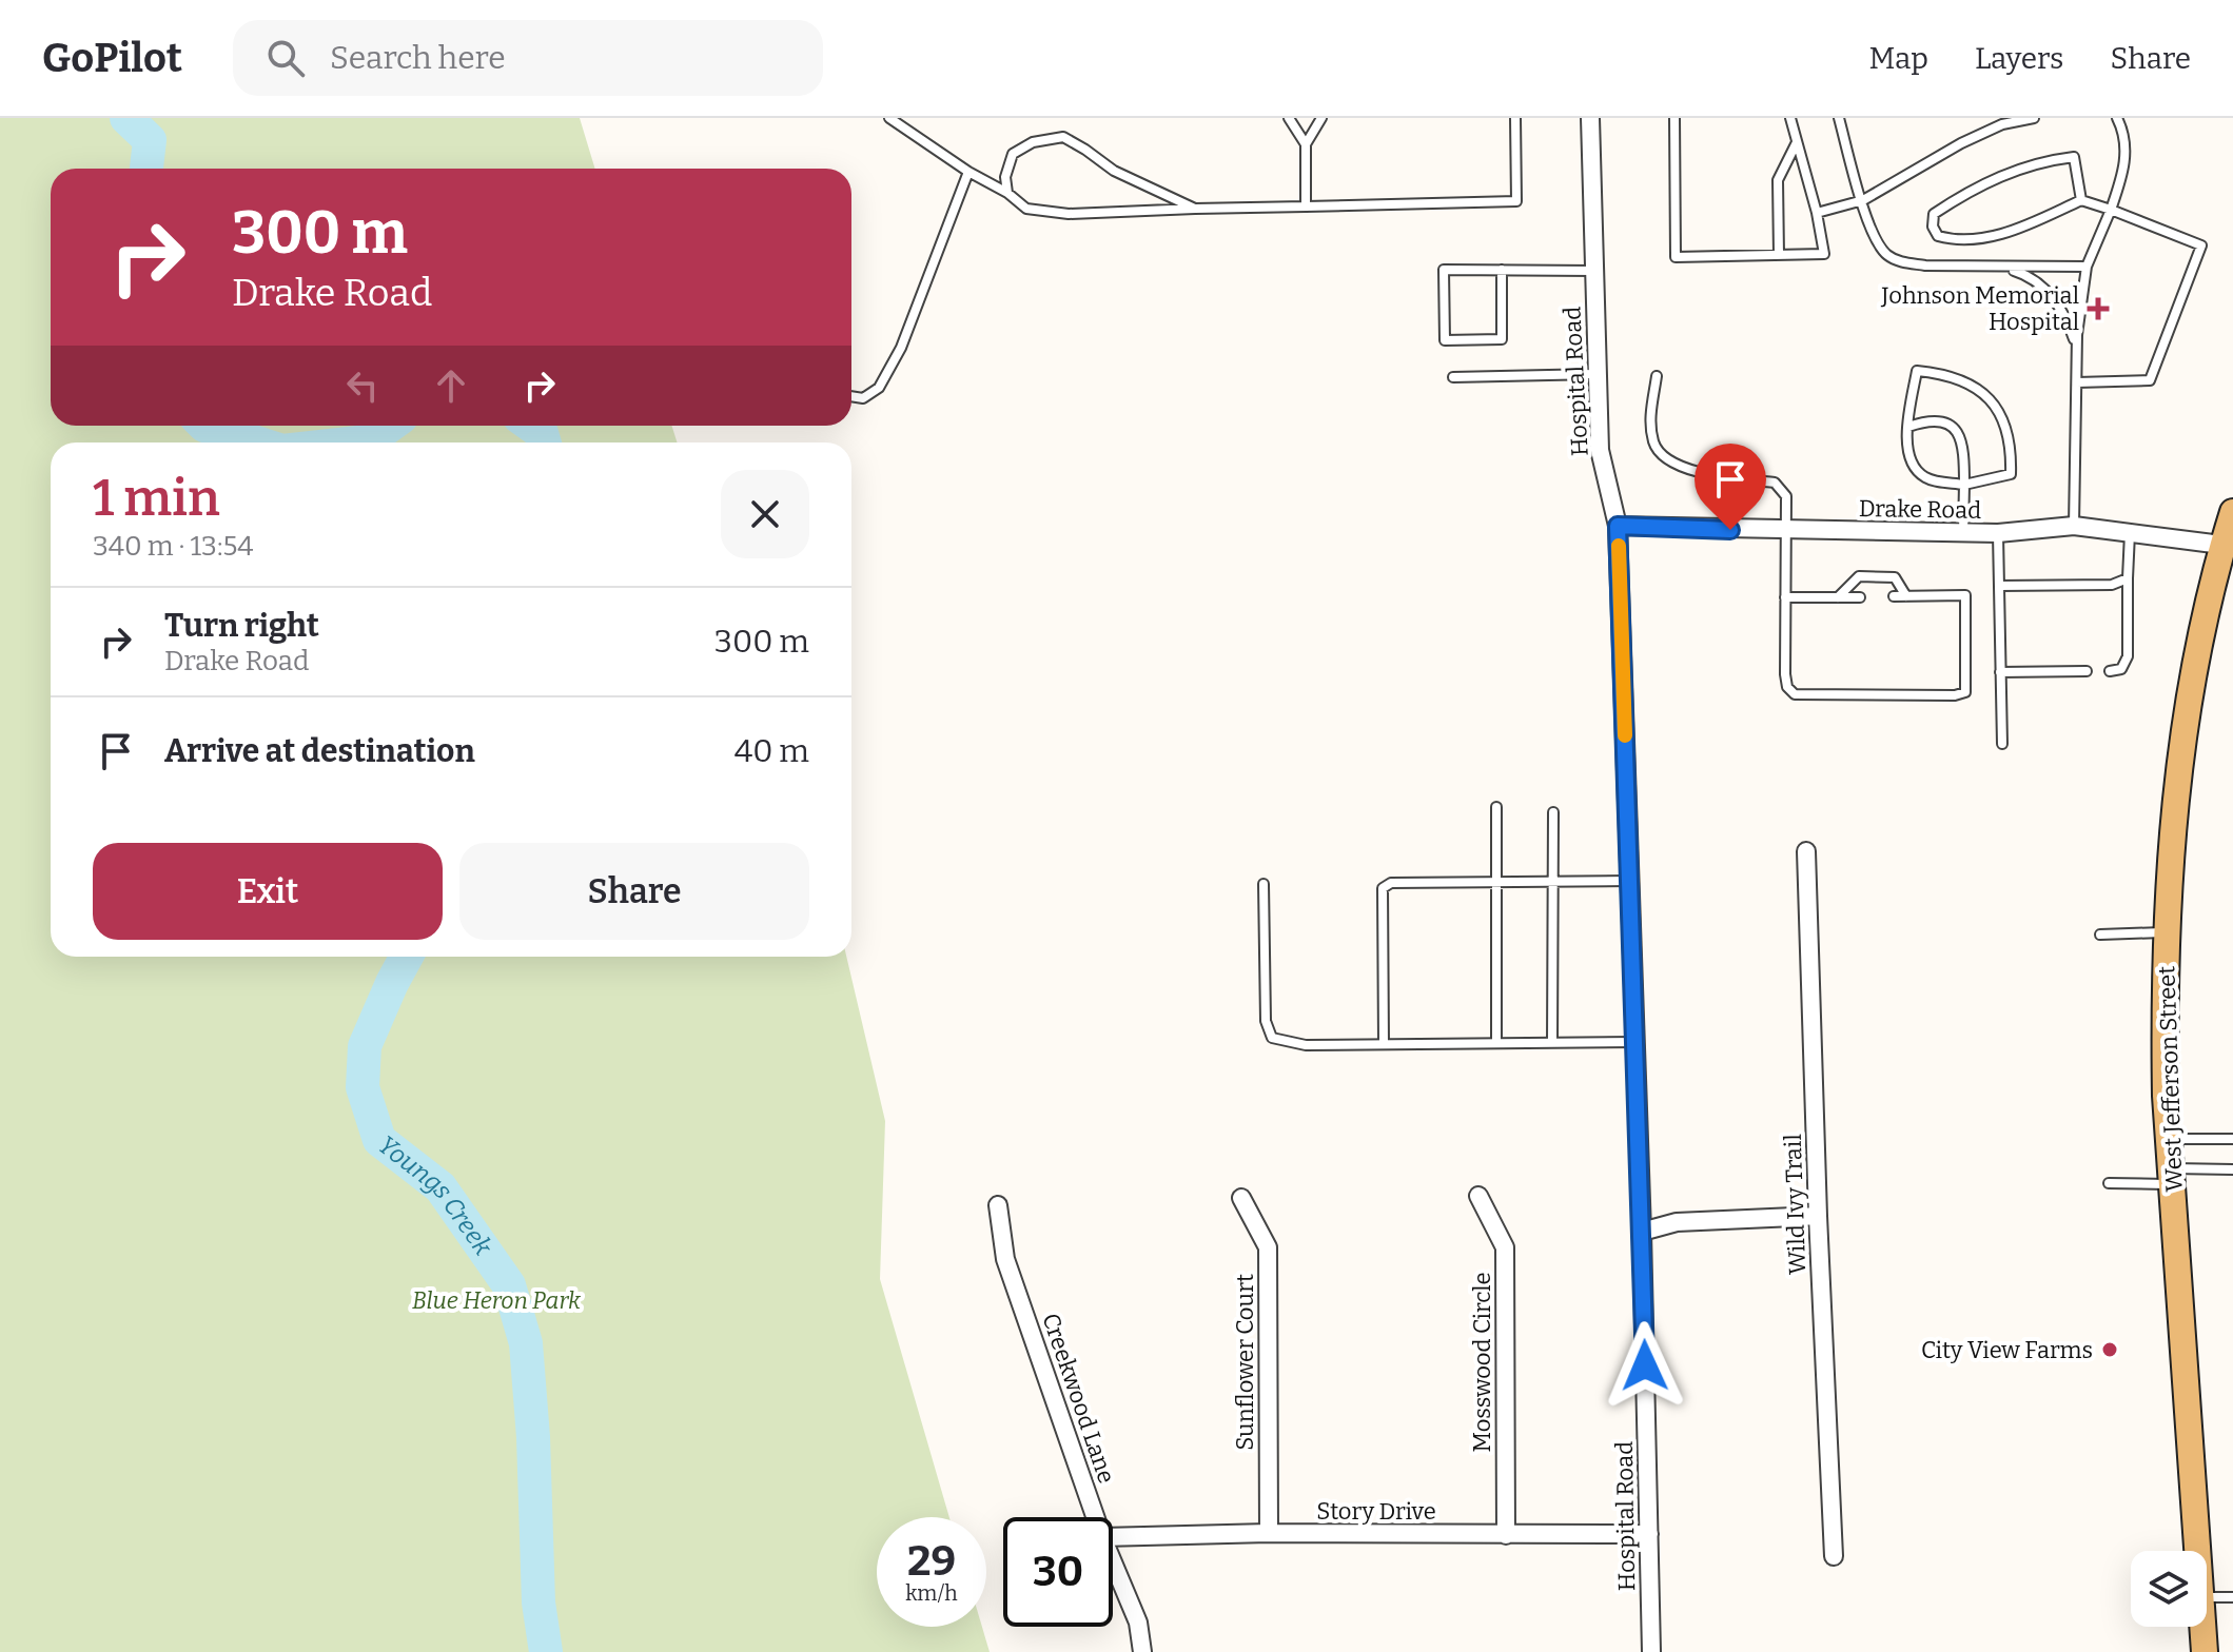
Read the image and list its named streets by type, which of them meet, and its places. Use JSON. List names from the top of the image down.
{
  "streets": {
    "main road": ["West Jefferson Street"],
    "street": [
      "Hospital Road",
      "Drake Road",
      "Wild Ivy Trail",
      "Sunflower Court",
      "Mosswood Circle",
      "Creekwood Lane",
      "Story Drive"
    ]
  },
  "crossings": [
    ["Hospital Road", "Drake Road"],
    ["Hospital Road", "Story Drive"],
    ["Drake Road", "West Jefferson Street"],
    ["Sunflower Court", "Story Drive"],
    ["Mosswood Circle", "Story Drive"]
  ],
  "water": ["Youngs Creek"],
  "parks": ["Blue Heron Park"],
  "places": {
    "health": ["Johnson Memorial Hospital"],
    "other": ["City View Farms"]
  },
  "page": {
    "header": "GoPilot",
    "search": "Search here",
    "nav": ["Map", "Layers", "Share"],
    "turn": ["300 m", "Drake Road"],
    "heading": ["1 min", "340 m · 13:54"],
    "list": [
      {
        "name": "Turn right",
        "note": "Drake Road",
        "value": "300 m"
      },
      {
        "name": "Arrive at destination",
        "value": "40 m"
      }
    ],
    "buttons": ["Exit", "Share"],
    "speed": "29 km/h",
    "limit": "30"
  }
}
